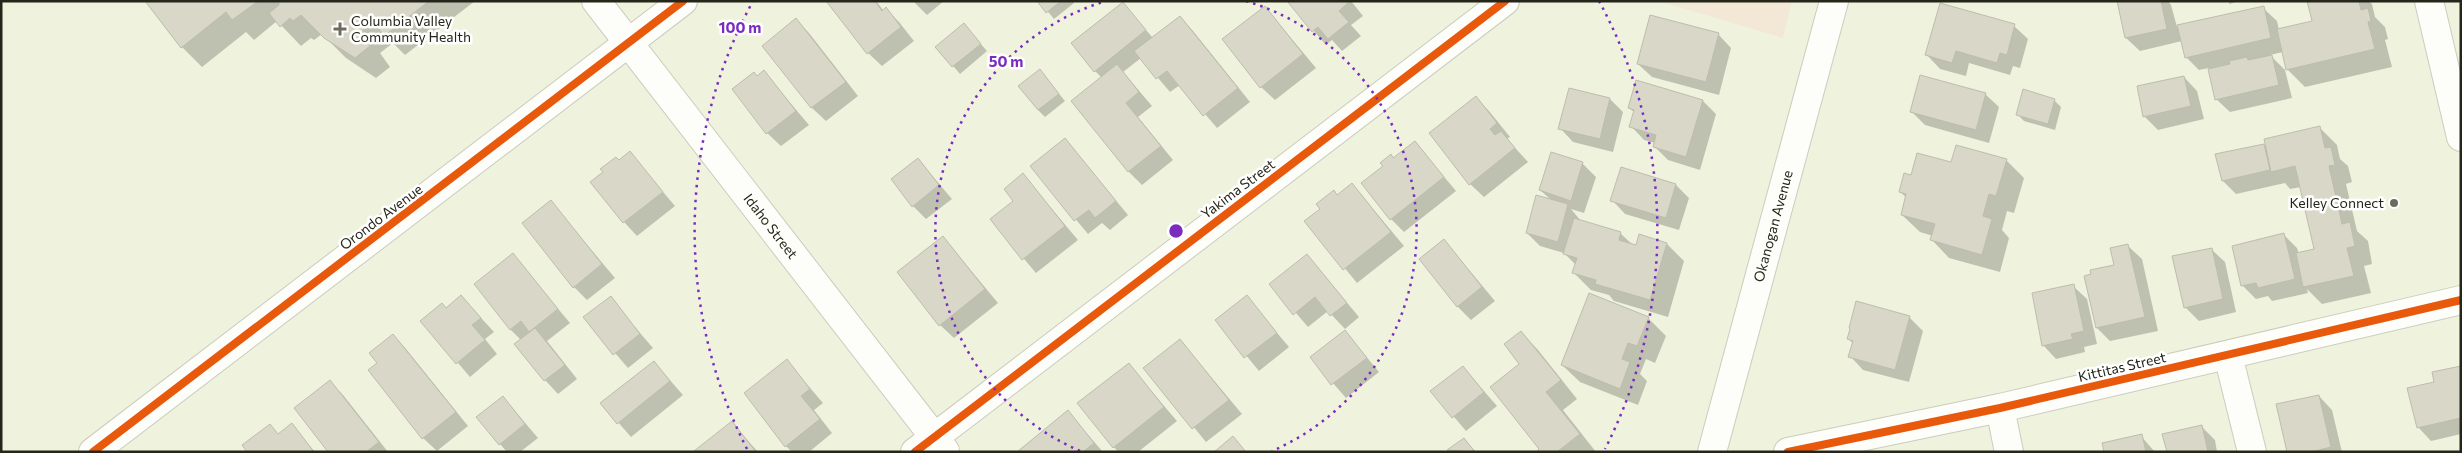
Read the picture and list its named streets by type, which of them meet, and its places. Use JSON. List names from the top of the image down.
{
  "streets": {
    "street": [
      "Yakima Street",
      "Orondo Avenue",
      "Okanogan Avenue",
      "Idaho Street",
      "Kittitas Street"
    ]
  },
  "crossings": [
    ["Yakima Street", "Idaho Street"],
    ["Orondo Avenue", "Idaho Street"]
  ],
  "places": {
    "health": ["Columbia Valley Community Health"],
    "other": ["Kelley Connect"]
  },
  "rings": ["100 m", "50 m"]
}
